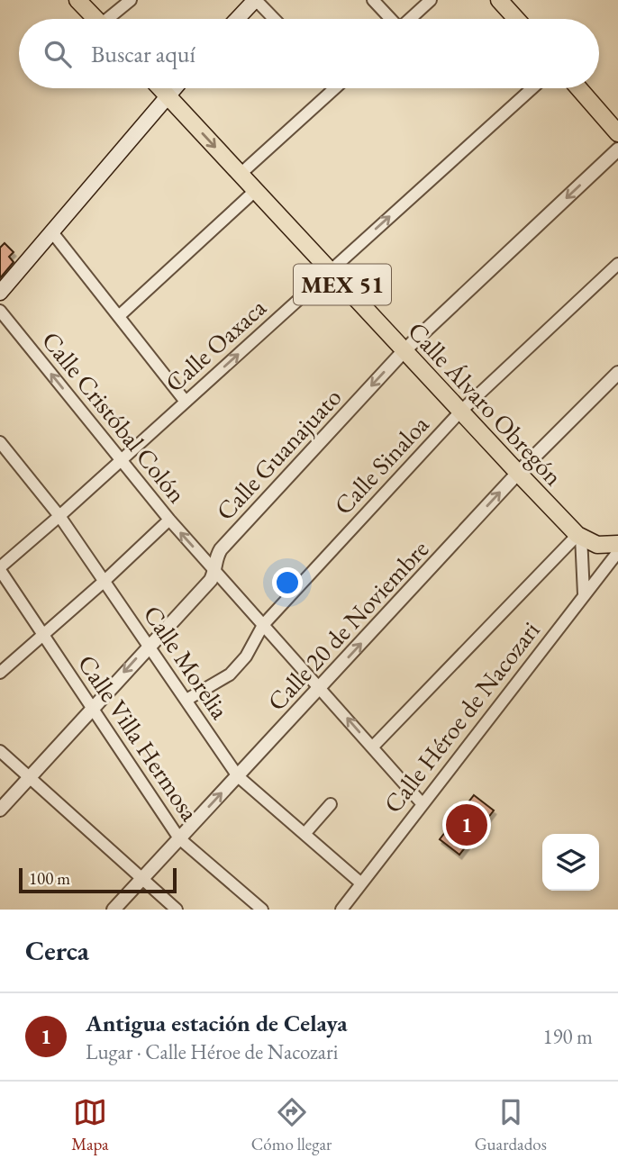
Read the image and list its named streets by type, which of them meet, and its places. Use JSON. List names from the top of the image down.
{
  "streets": {
    "main road": ["MEX 51", "Calle Álvaro Obregón"],
    "street": [
      "Calle Oaxaca",
      "Calle Cristóbal Colón",
      "Calle Guanajuato",
      "Calle Sinaloa",
      "Calle 20 de Noviembre",
      "Calle Morelia",
      "Calle Héroe de Nacozari",
      "Calle Villa Hermosa"
    ]
  },
  "crossings": [
    ["Calle Oaxaca", "Calle Álvaro Obregón"],
    ["Calle Oaxaca", "Calle Cristóbal Colón"],
    ["Calle Oaxaca", "Calle Morelia"],
    ["Calle Oaxaca", "Calle Villa Hermosa"],
    ["Calle Álvaro Obregón", "Calle Guanajuato"],
    ["Calle Álvaro Obregón", "Calle Sinaloa"],
    ["Calle Álvaro Obregón", "Calle 20 de Noviembre"],
    ["Calle Cristóbal Colón", "Calle Guanajuato"],
    ["Calle Cristóbal Colón", "Calle Sinaloa"],
    ["Calle Cristóbal Colón", "Calle 20 de Noviembre"],
    ["Calle Cristóbal Colón", "Calle Héroe de Nacozari"],
    ["Calle Guanajuato", "Calle Morelia"],
    ["Calle Guanajuato", "Calle Villa Hermosa"],
    ["Calle Sinaloa", "Calle Morelia"],
    ["Calle 20 de Noviembre", "Calle Morelia"],
    ["Calle 20 de Noviembre", "Calle Villa Hermosa"],
    ["Calle Morelia", "Calle Héroe de Nacozari"]
  ],
  "one_way": ["Calle Oaxaca", "Calle Guanajuato"],
  "scale_bar": "100 m",
  "page": {
    "search": "Buscar aquí",
    "pins": "1",
    "scale": "100 m",
    "heading": "Cerca",
    "list": [
      {
        "mark": "1",
        "name": "Antigua estación de Celaya",
        "note": "Lugar · Calle Héroe de Nacozari",
        "value": "190 m"
      }
    ],
    "nav": ["Mapa", "Cómo llegar", "Guardados"]
  }
}
